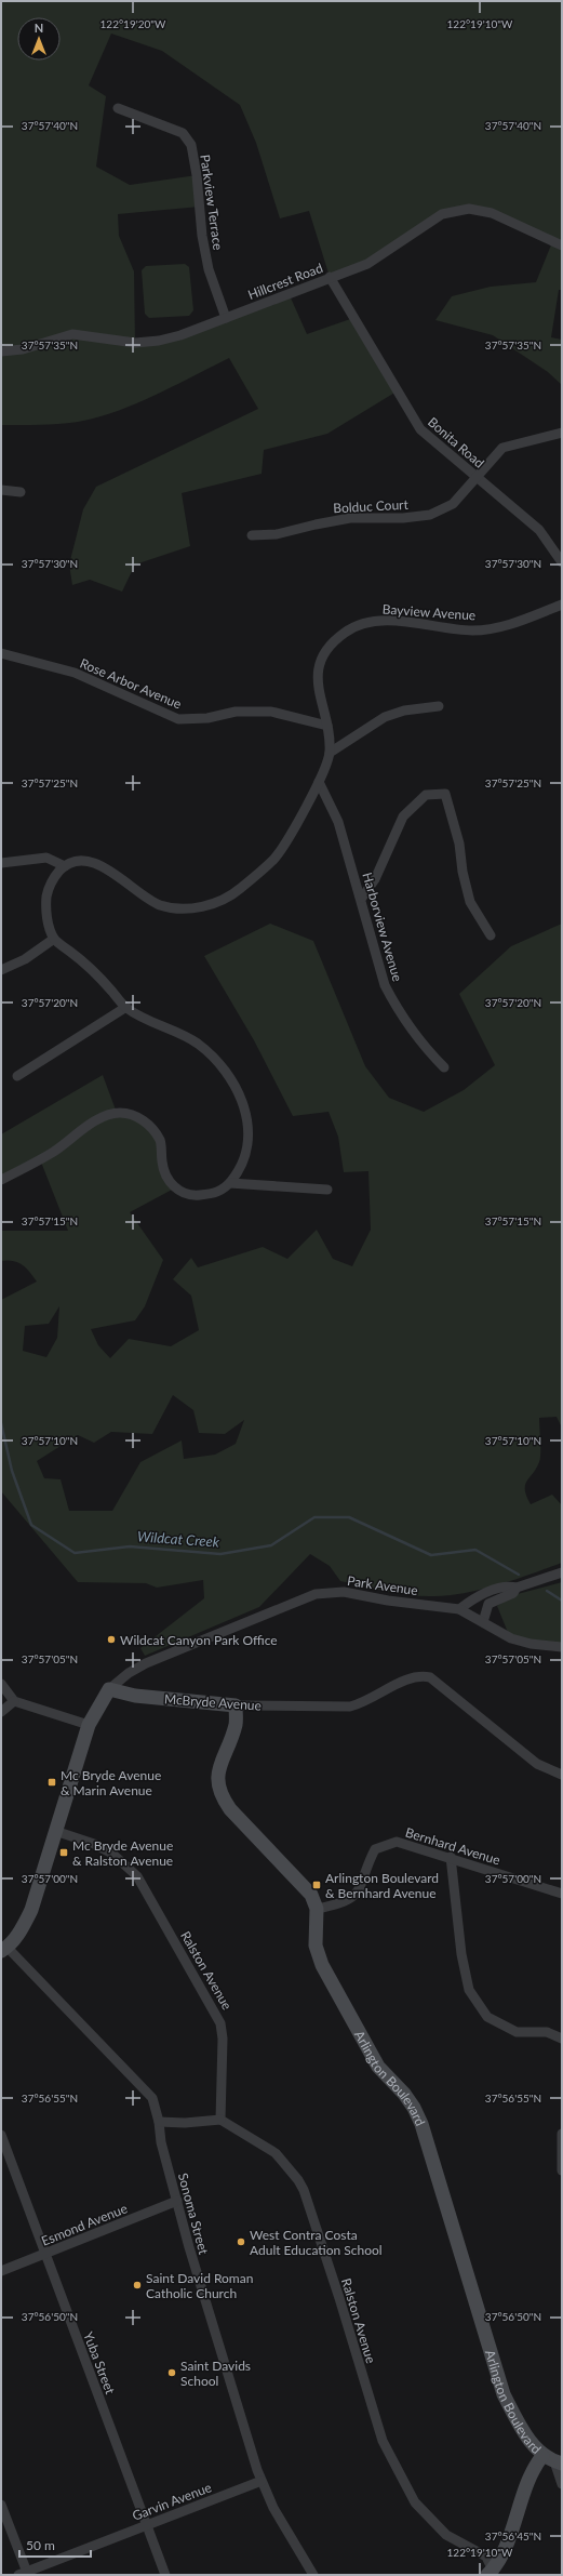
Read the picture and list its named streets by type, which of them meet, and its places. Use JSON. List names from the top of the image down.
{
  "streets": {
    "main road": ["McBryde Avenue", "Arlington Boulevard"],
    "street": [
      "Parkview Terrace",
      "Hillcrest Road",
      "Bonita Road",
      "Bolduc Court",
      "Bayview Avenue",
      "Rose Arbor Avenue",
      "Harborview Avenue",
      "Park Avenue",
      "Bernhard Avenue",
      "Ralston Avenue",
      "Sonoma Street",
      "Esmond Avenue",
      "Yuba Street",
      "Garvin Avenue"
    ]
  },
  "crossings": [
    ["Parkview Terrace", "Hillcrest Road"],
    ["Hillcrest Road", "Bonita Road"],
    ["Bonita Road", "Bolduc Court"],
    ["Bayview Avenue", "Rose Arbor Avenue"],
    ["Park Avenue", "McBryde Avenue"],
    ["McBryde Avenue", "Arlington Boulevard"],
    ["Bernhard Avenue", "Arlington Boulevard"],
    ["Sonoma Street", "Esmond Avenue"],
    ["Sonoma Street", "Garvin Avenue"],
    ["Esmond Avenue", "Yuba Street"],
    ["Yuba Street", "Garvin Avenue"]
  ],
  "water": ["Wildcat Creek"],
  "places": {
    "other": [
      "Wildcat Canyon Park Office",
      "West Contra Costa Adult Education School",
      "Saint David Roman Catholic Church",
      "Saint Davids School"
    ],
    "transit": ["Mc Bryde Avenue & Marin Avenue", "Mc Bryde Avenue & Ralston Avenue", "Arlington Boulevard & Bernhard Avenue"]
  },
  "scale_bar": "50 m",
  "north": "top",
  "coordinates": [
    "122°19'20\"W",
    "122°19'10\"W",
    "37°57'40\"N",
    "37°57'35\"N",
    "37°57'30\"N",
    "37°57'25\"N",
    "37°57'20\"N",
    "37°57'15\"N",
    "37°57'10\"N",
    "37°57'05\"N",
    "37°57'00\"N",
    "37°56'55\"N",
    "37°56'50\"N",
    "37°56'45\"N"
  ]
}
